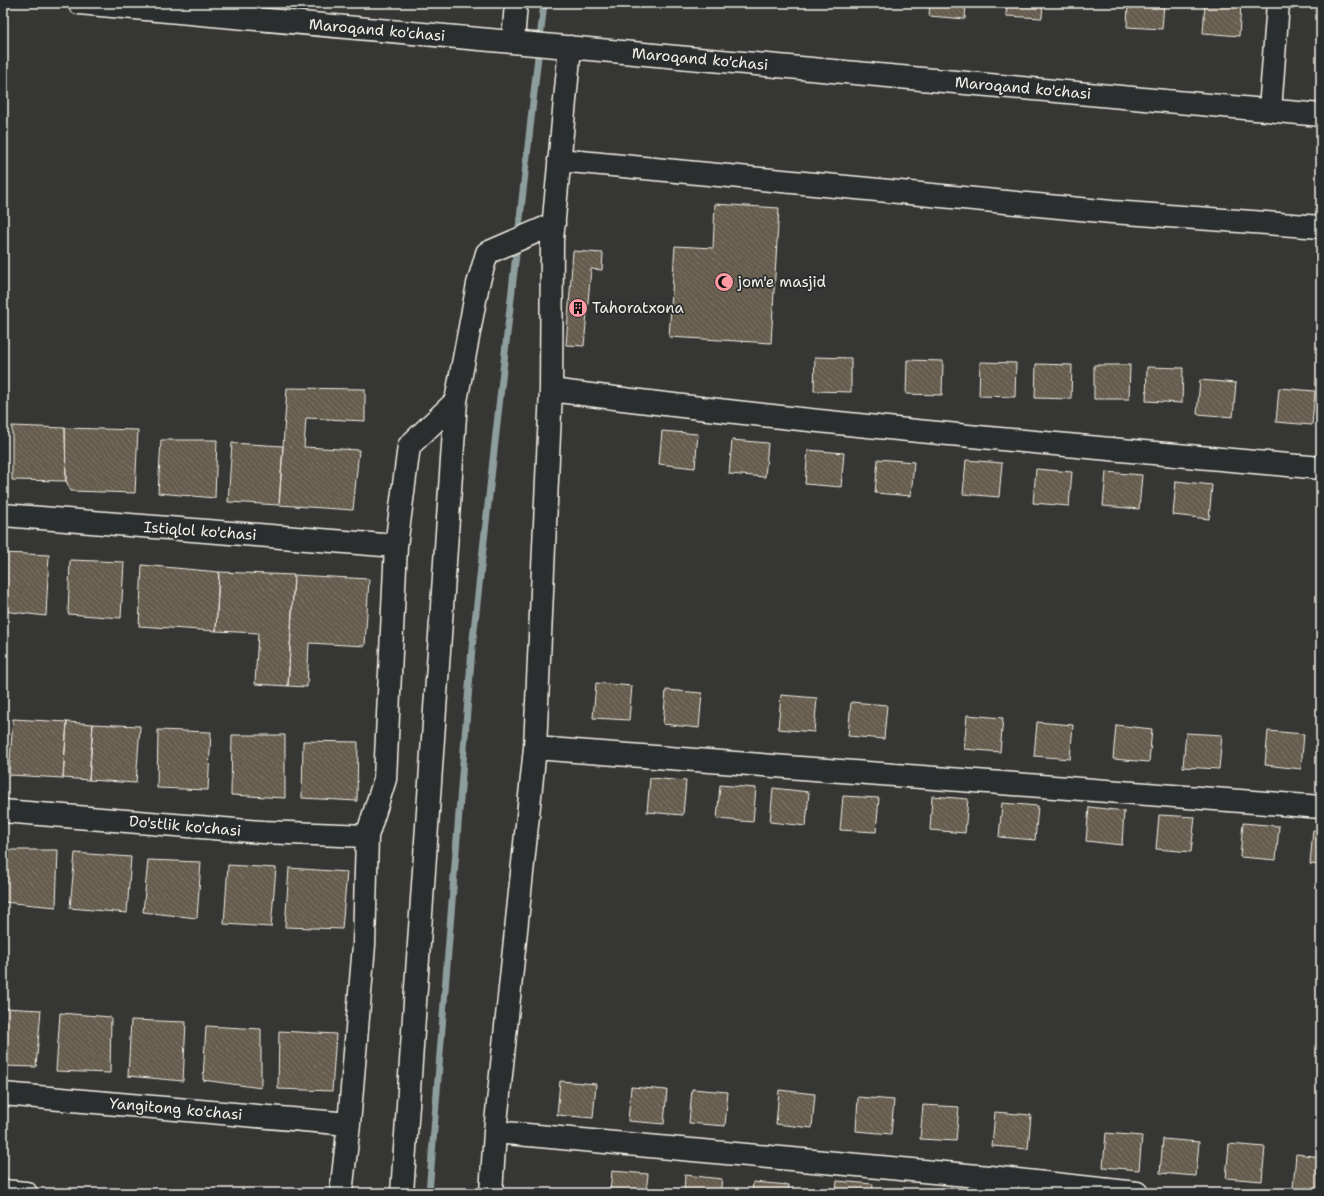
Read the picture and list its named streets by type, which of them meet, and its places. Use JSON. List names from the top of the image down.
{
  "streets": {
    "street": [
      "Maroqand ko'chasi",
      "Istiqlol ko'chasi",
      "Do'stlik ko'chasi",
      "Yangitong ko'chasi"
    ]
  },
  "places": {
    "mosque": ["jom'e masjid"],
    "building": ["Tahoratxona"]
  }
}
